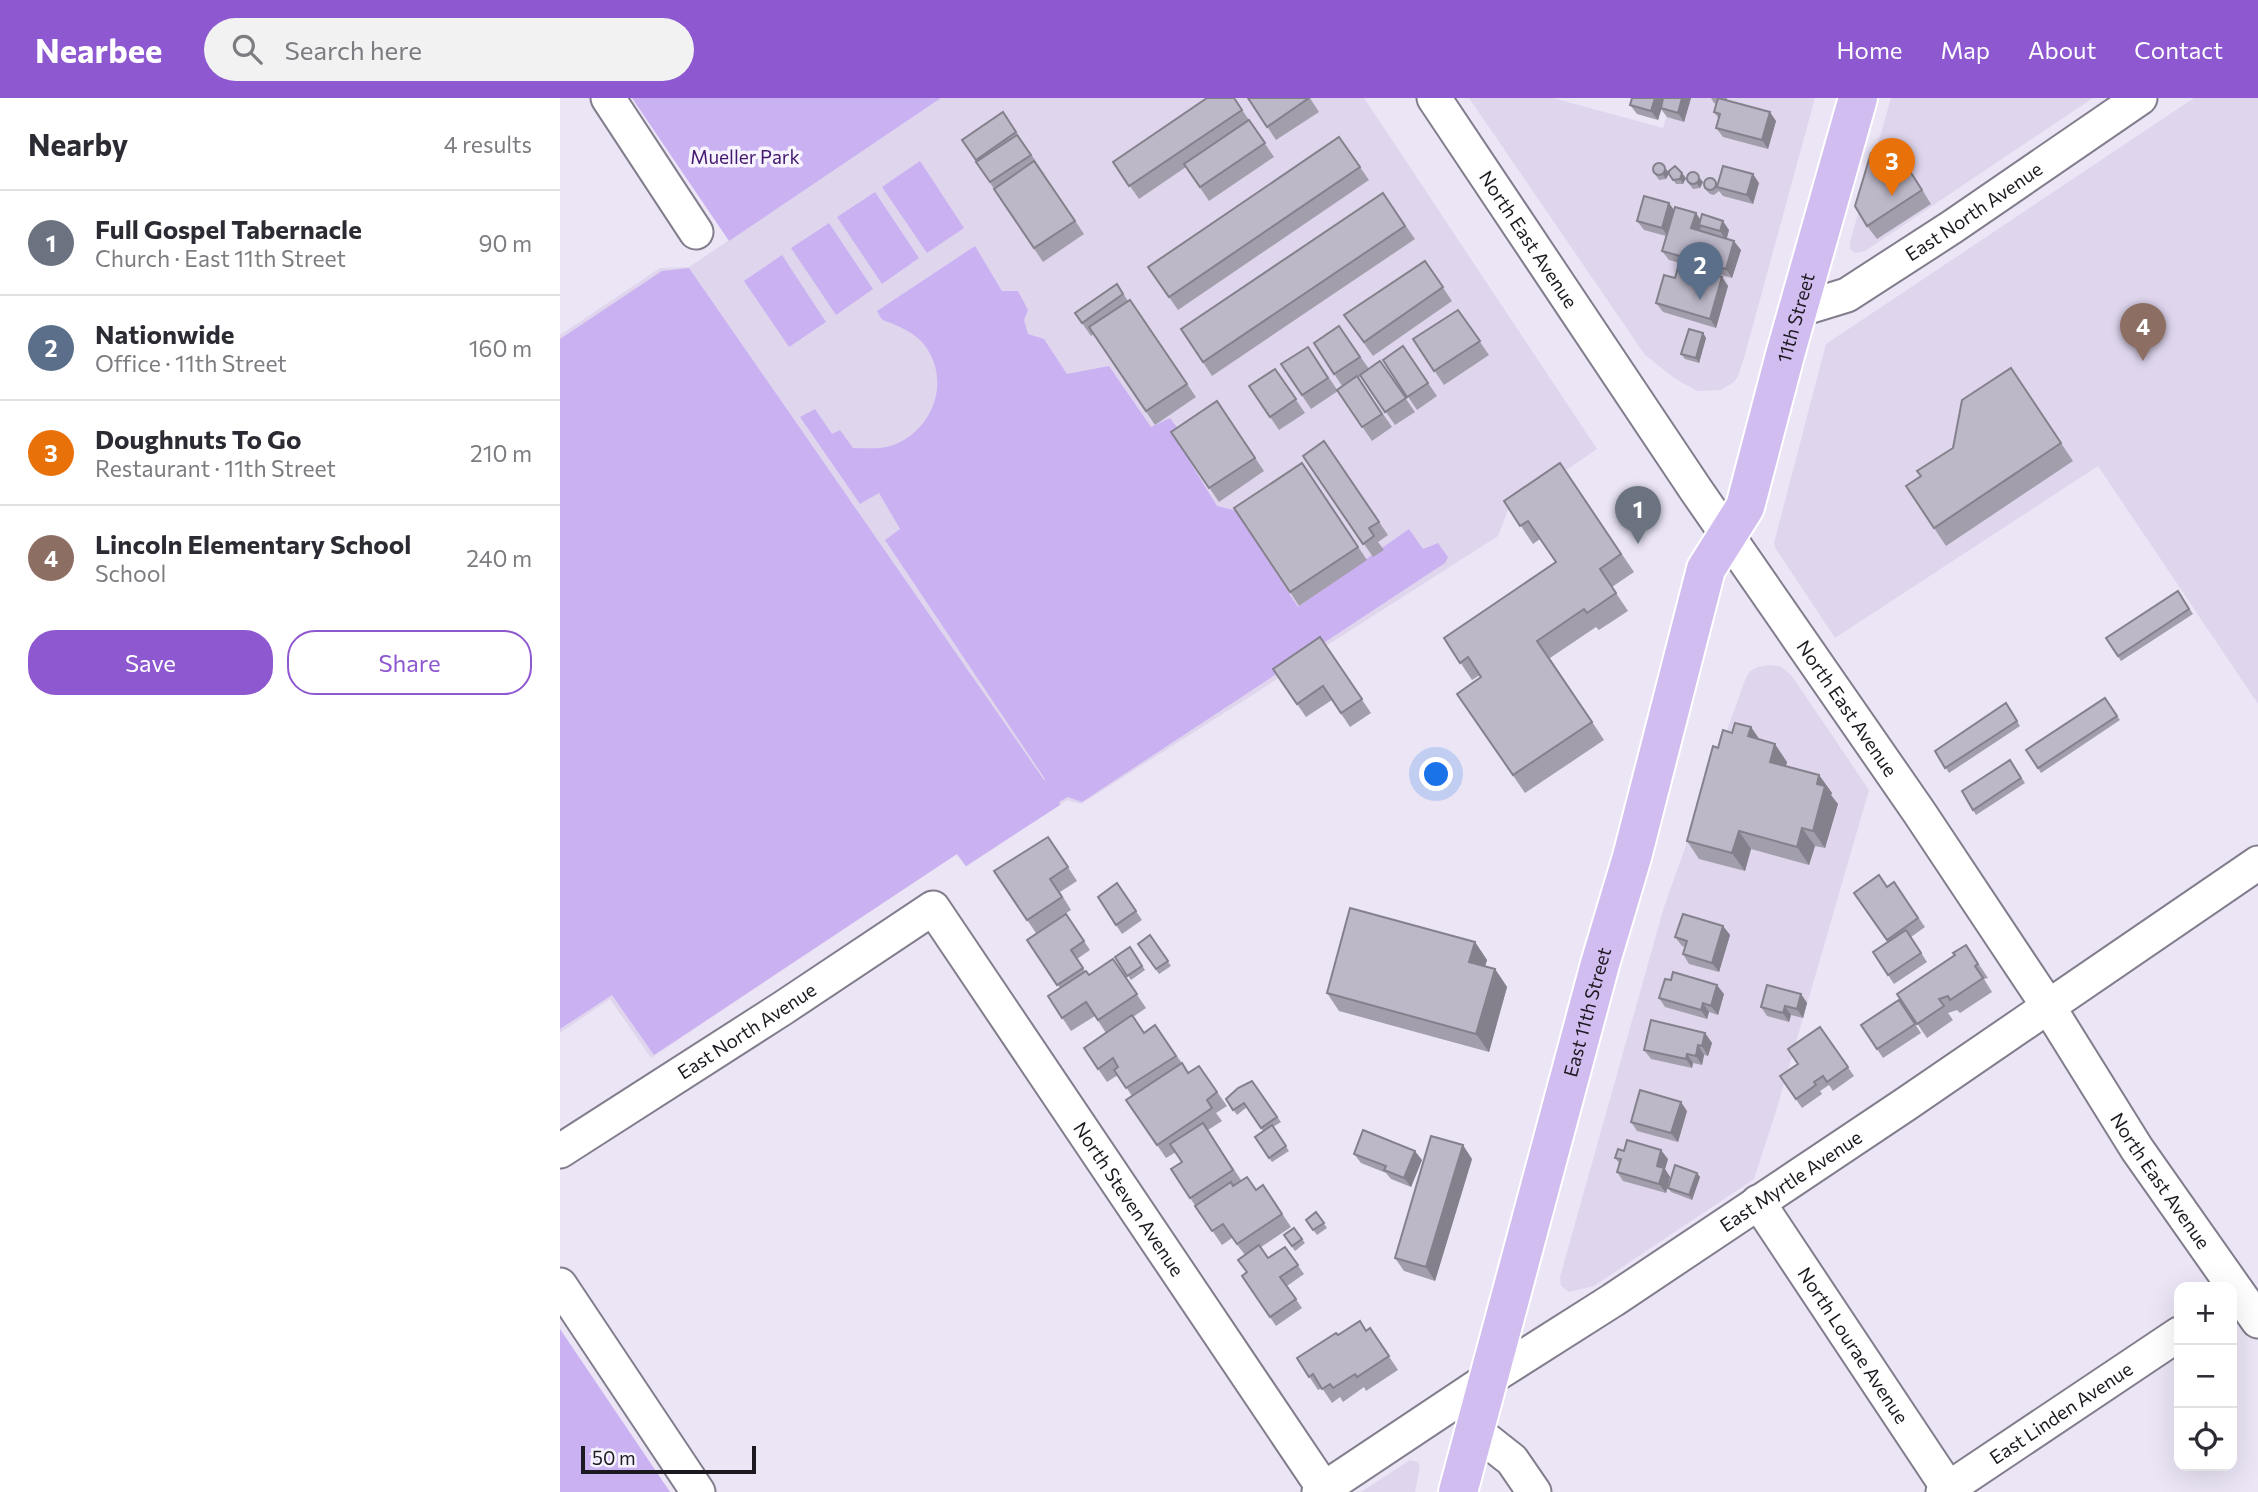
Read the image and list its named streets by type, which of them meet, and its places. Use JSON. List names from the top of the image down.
{
  "streets": {
    "main road": ["11th Street", "East 11th Street"],
    "street": [
      "East North Avenue",
      "North East Avenue",
      "East Myrtle Avenue",
      "North Steven Avenue",
      "North Lourae Avenue",
      "East Linden Avenue"
    ]
  },
  "crossings": [
    ["East North Avenue", "11th Street"],
    ["East North Avenue", "North Steven Avenue"],
    ["North East Avenue", "11th Street"],
    ["North East Avenue", "East 11th Street"],
    ["North East Avenue", "East Myrtle Avenue"],
    ["11th Street", "East 11th Street"],
    ["East 11th Street", "East Myrtle Avenue"],
    ["East Myrtle Avenue", "North Steven Avenue"],
    ["East Myrtle Avenue", "North Lourae Avenue"],
    ["North Lourae Avenue", "East Linden Avenue"]
  ],
  "parks": ["Mueller Park"],
  "scale_bar": "50 m",
  "page": {
    "header": "Nearbee",
    "search": "Search here",
    "nav": [
      "Home",
      "Map",
      "About",
      "Contact"
    ],
    "heading": ["Nearby", "4 results"],
    "pins": [
      "3",
      "2",
      "4",
      "1"
    ],
    "list": [
      {
        "mark": "1",
        "name": "Full Gospel Tabernacle",
        "note": "Church · East 11th Street",
        "value": "90 m"
      },
      {
        "mark": "2",
        "name": "Nationwide",
        "note": "Office · 11th Street",
        "value": "160 m"
      },
      {
        "mark": "3",
        "name": "Doughnuts To Go",
        "note": "Restaurant · 11th Street",
        "value": "210 m"
      },
      {
        "mark": "4",
        "name": "Lincoln Elementary School",
        "note": "School",
        "value": "240 m"
      }
    ],
    "buttons": ["Save", "Share"],
    "map_buttons": ["+", "−"],
    "scale": "50 m"
  }
}
